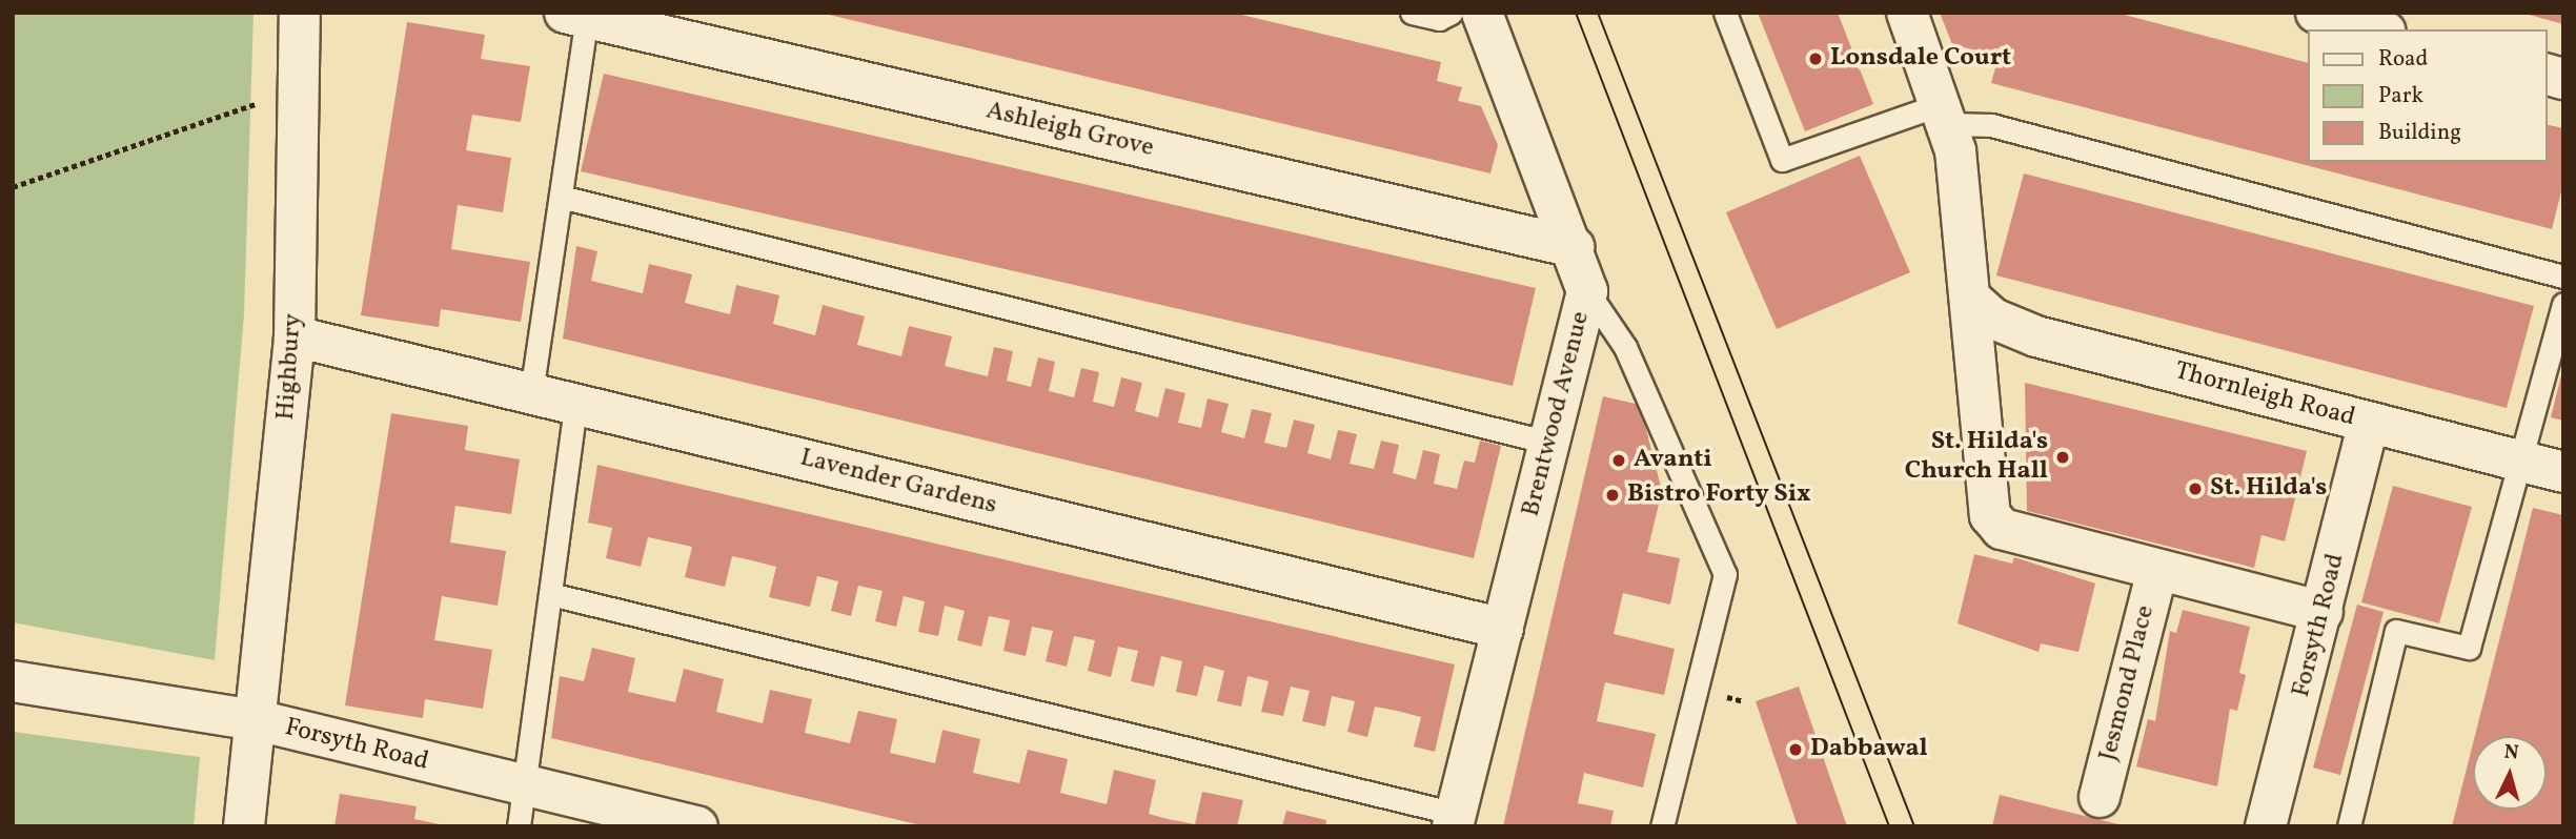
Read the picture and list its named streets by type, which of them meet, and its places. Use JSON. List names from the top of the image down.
{
  "streets": {
    "street": [
      "Ashleigh Grove",
      "Highbury",
      "Thornleigh Road",
      "Brentwood Avenue",
      "Lavender Gardens",
      "Forsyth Road",
      "Jesmond Place"
    ]
  },
  "crossings": [
    ["Ashleigh Grove", "Brentwood Avenue"],
    ["Highbury", "Lavender Gardens"],
    ["Highbury", "Forsyth Road"],
    ["Thornleigh Road", "Forsyth Road"],
    ["Brentwood Avenue", "Lavender Gardens"]
  ],
  "places": [
    "Lonsdale Court",
    "St. Hilda's Church Hall",
    "Avanti",
    "St. Hilda's",
    "Bistro Forty Six",
    "Dabbawal"
  ],
  "legend": ["Road", "Park", "Building"],
  "north": "top"
}
